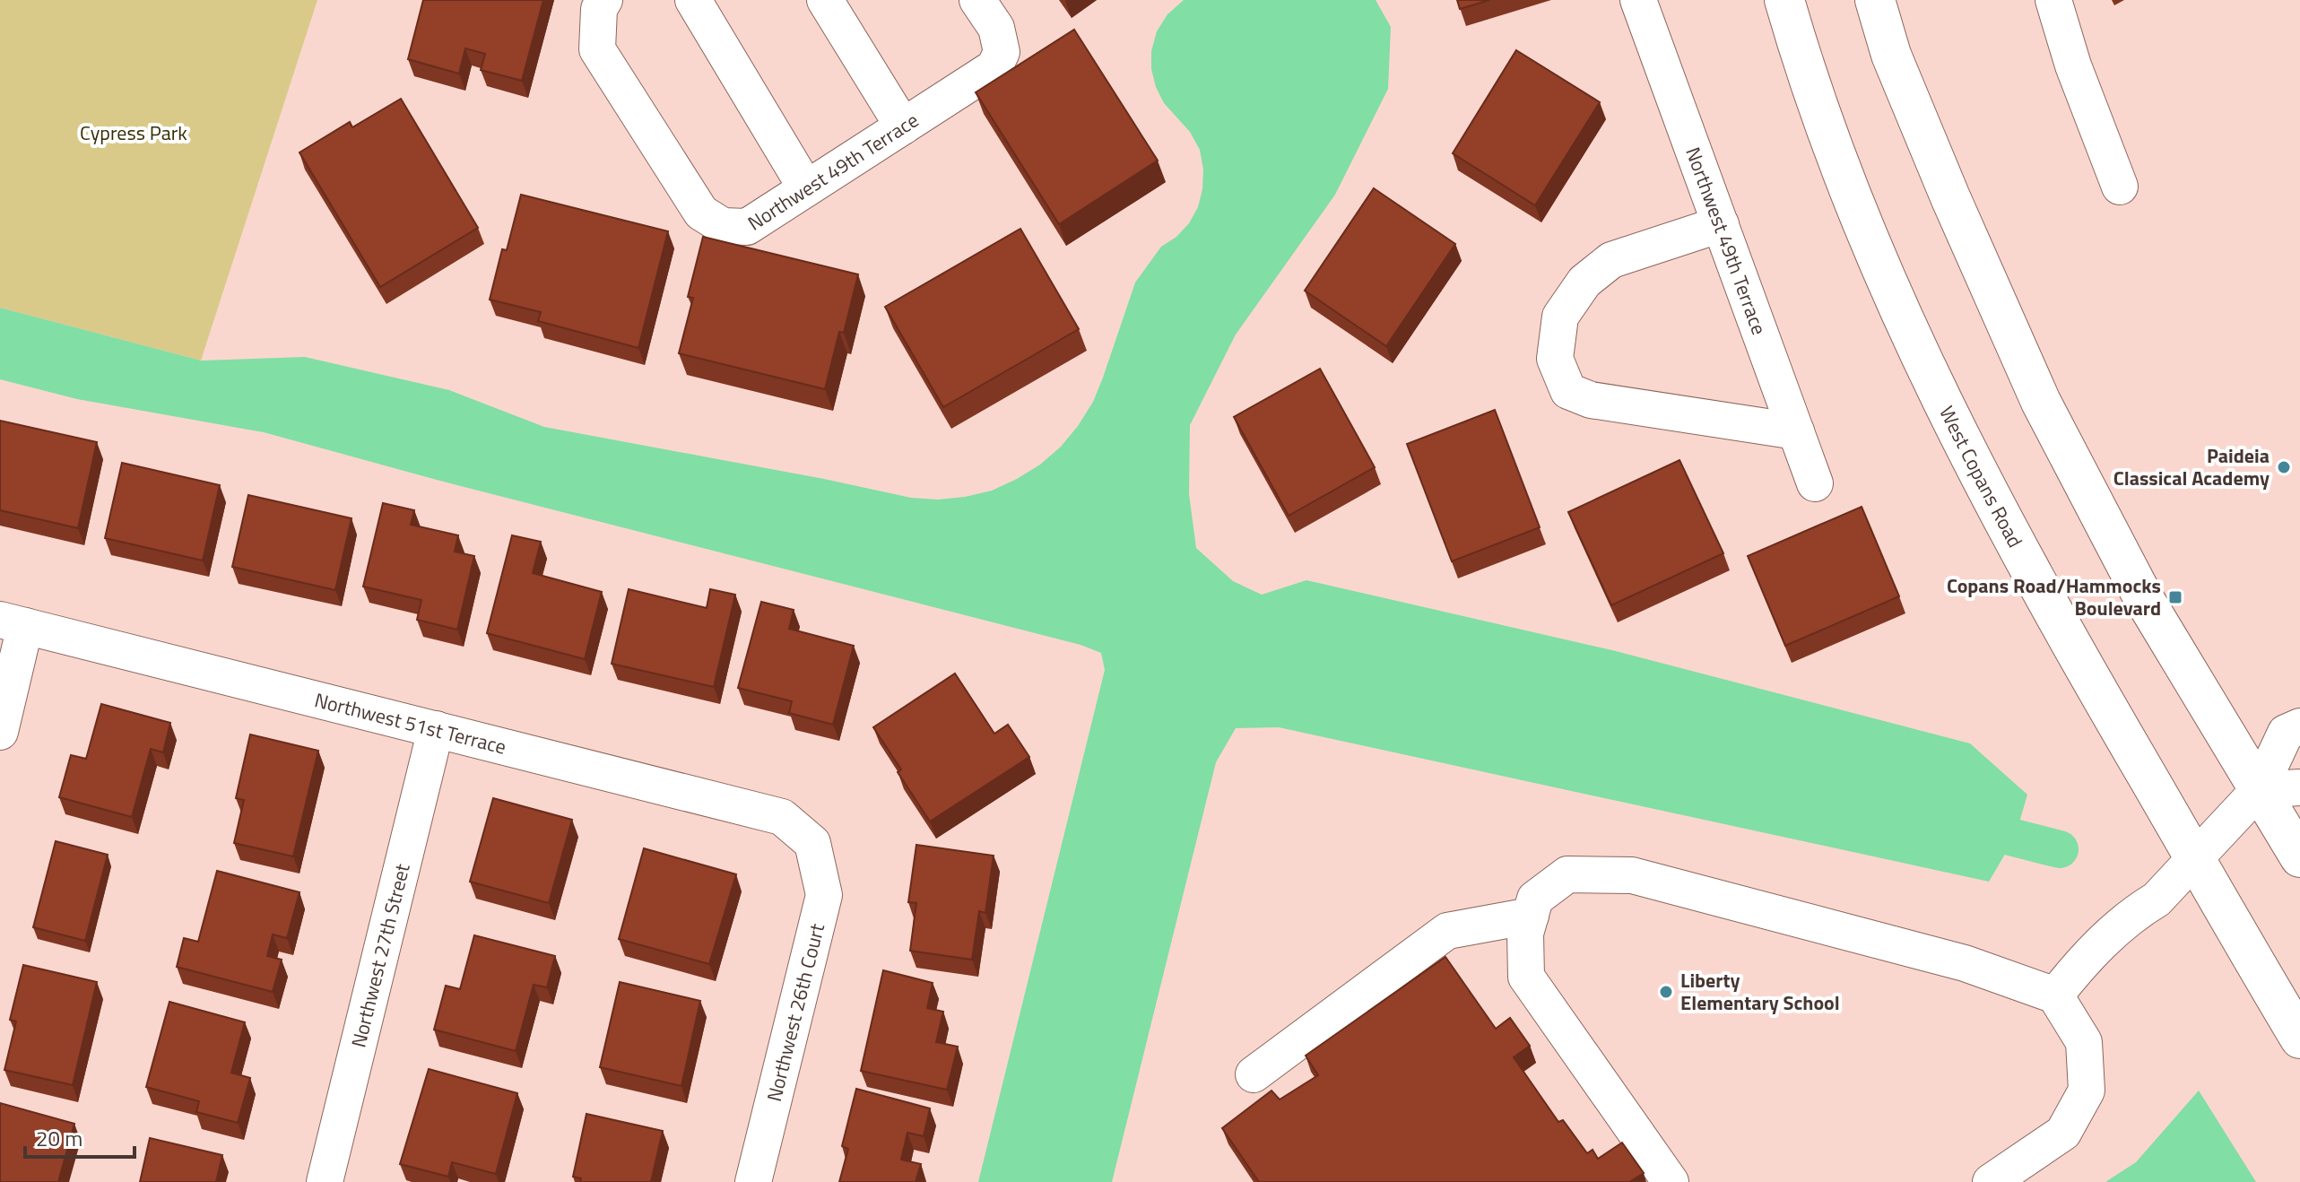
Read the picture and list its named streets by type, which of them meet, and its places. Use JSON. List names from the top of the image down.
{
  "streets": {
    "main road": ["West Copans Road"],
    "street": [
      "Northwest 49th Terrace",
      "Northwest 51st Terrace",
      "Northwest 27th Street",
      "Northwest 26th Court"
    ]
  },
  "crossings": [
    ["Northwest 51st Terrace", "Northwest 27th Street"],
    ["Northwest 51st Terrace", "Northwest 26th Court"]
  ],
  "parks": ["Cypress Park"],
  "places": {
    "other": ["Paideia Classical Academy", "Liberty Elementary School"],
    "transit": ["Copans Road/Hammocks Boulevard"]
  },
  "scale_bar": "20 m"
}
